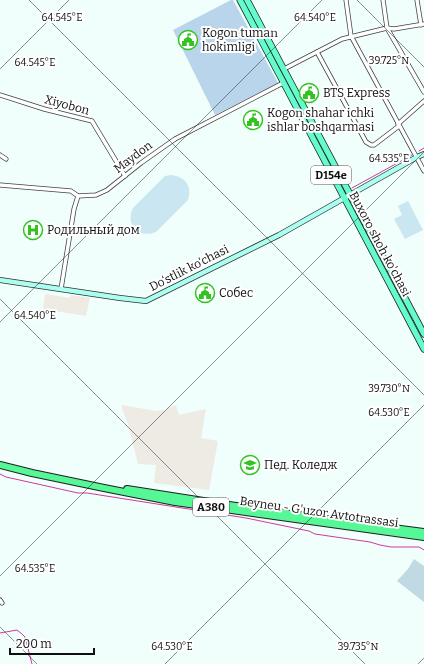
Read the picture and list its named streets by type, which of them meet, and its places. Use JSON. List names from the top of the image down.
{
  "streets": {
    "highway": ["A380", "Beyneu - G'uzor Avtotrassasi"],
    "main road": ["D154e", "Buxoro shoh ko'chasi"],
    "street": ["Xiyobon", "Maydon", "Do‘stlik ko‘chasi"]
  },
  "crossings": [
    ["Xiyobon", "Maydon"],
    ["Maydon", "Buxoro shoh ko'chasi"],
    ["Buxoro shoh ko'chasi", "Do‘stlik ko‘chasi"]
  ],
  "places": {
    "public building": [
      "Kogon tuman hokimligi",
      "BTS Express",
      "Kogon shahar ichki ishlar boshqarmasi",
      "Собеc"
    ],
    "hospital": ["Родильный дом"],
    "school or university": ["Пед. Коледж"]
  },
  "scale_bar": "200 m",
  "coordinates": [
    "64.540°E",
    "64.545°E",
    "39.725°N",
    "64.535°E",
    "39.730°N",
    "64.530°E",
    "39.735°N"
  ]
}
